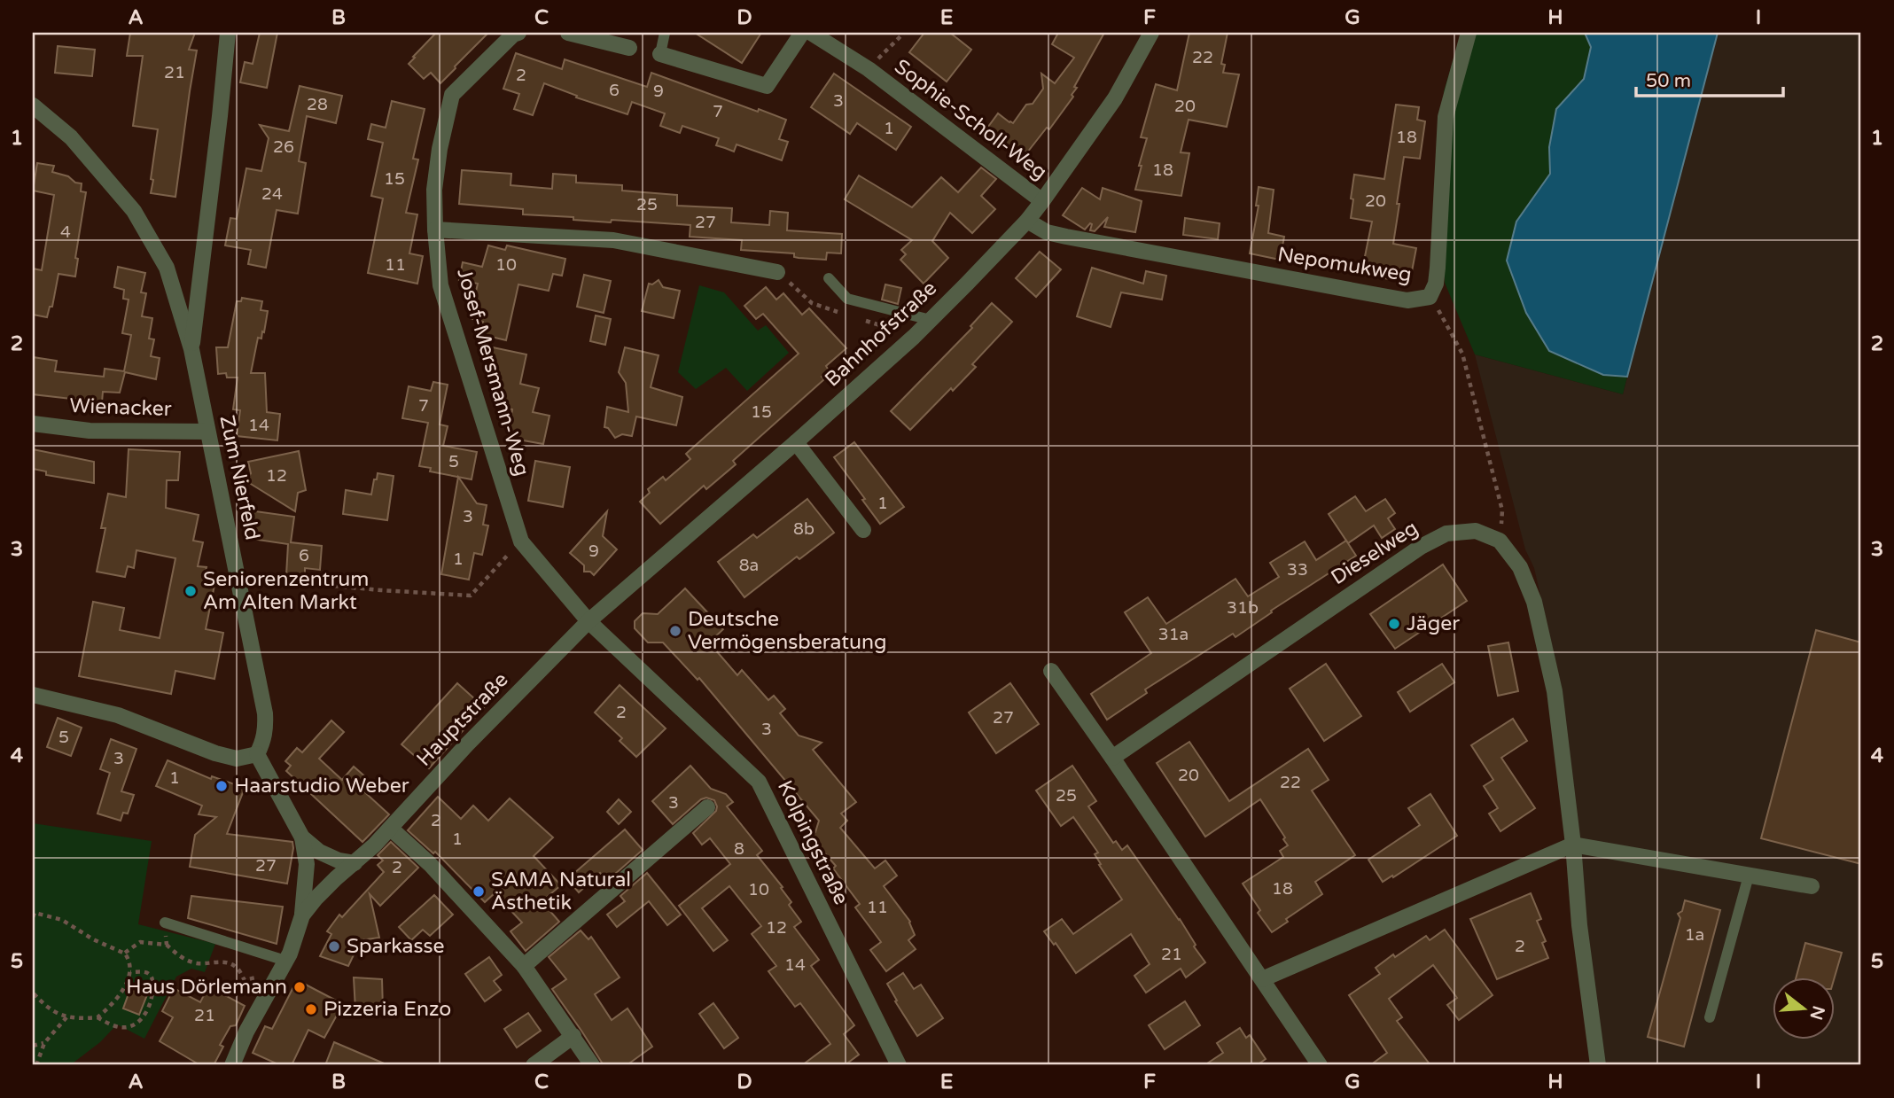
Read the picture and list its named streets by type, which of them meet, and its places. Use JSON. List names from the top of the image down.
{
  "streets": {
    "street": [
      "Sophie-Scholl-Weg",
      "Nepomukweg",
      "Bahnhofstraße",
      "Josef-Mersmann-Weg",
      "Wienacker",
      "Zum Nierfeld",
      "Dieselweg",
      "Hauptstraße",
      "Kolpingstraße"
    ]
  },
  "crossings": [
    ["Sophie-Scholl-Weg", "Bahnhofstraße"],
    ["Nepomukweg", "Bahnhofstraße"],
    ["Bahnhofstraße", "Josef-Mersmann-Weg"],
    ["Bahnhofstraße", "Hauptstraße"],
    ["Bahnhofstraße", "Kolpingstraße"],
    ["Josef-Mersmann-Weg", "Hauptstraße"],
    ["Josef-Mersmann-Weg", "Kolpingstraße"],
    ["Wienacker", "Zum Nierfeld"],
    ["Hauptstraße", "Kolpingstraße"]
  ],
  "places": [
    "Seniorenzentrum Am Alten Markt",
    "Jäger",
    "Deutsche Vermögensberatung",
    "Haarstudio Weber",
    "SAMA Natural Ästhetik",
    "Sparkasse",
    "Haus Dörlemann",
    "Pizzeria Enzo"
  ],
  "house_numbers": [
    "22",
    "21",
    "2",
    "6",
    "9",
    "3",
    "28",
    "20",
    "7",
    "1",
    "18",
    "26",
    "18",
    "15",
    "24",
    "20",
    "25",
    "27",
    "4",
    "11",
    "10",
    "7",
    "15",
    "14",
    "5",
    "12",
    "1",
    "3",
    "8b",
    "9",
    "6",
    "1",
    "8a",
    "33",
    "31b",
    "31a",
    "2",
    "27",
    "3",
    "5",
    "3",
    "20",
    "1",
    "22",
    "25",
    "3",
    "2",
    "1",
    "8",
    "27",
    "2",
    "18",
    "10",
    "11",
    "12",
    "1a",
    "2",
    "21",
    "14",
    "21"
  ],
  "scale_bar": "50 m",
  "north": "right",
  "grid": {
    "columns": [
      "A",
      "B",
      "C",
      "D",
      "E",
      "F",
      "G",
      "H",
      "I"
    ],
    "rows": [
      "1",
      "2",
      "3",
      "4",
      "5"
    ]
  }
}
